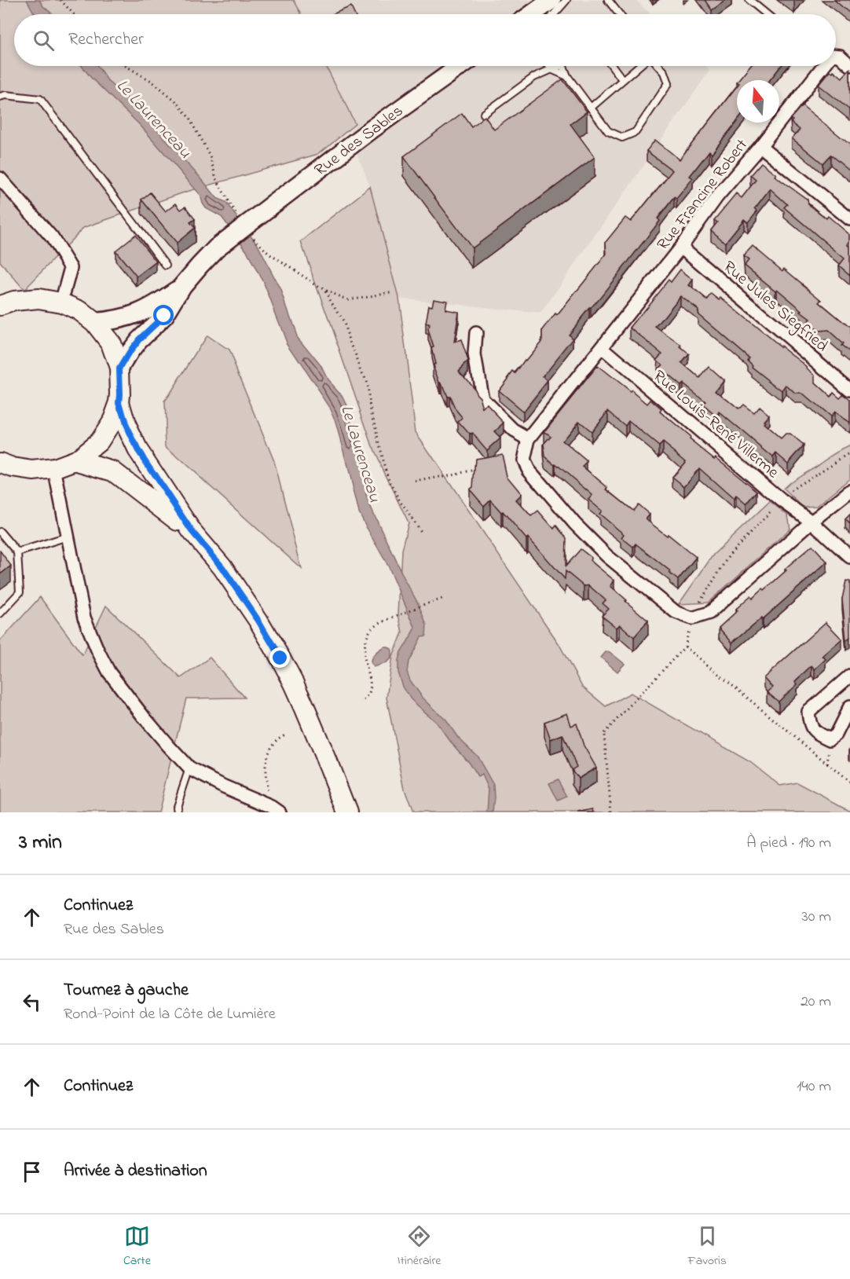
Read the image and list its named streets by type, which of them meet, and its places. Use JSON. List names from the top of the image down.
{
  "streets": {
    "main road": ["Rue des Sables"],
    "street": ["Rue Francine Robert", "Rue Jules Siegfried", "Rue Louis-René Villerme"]
  },
  "crossings": [
    ["Rue Francine Robert", "Rue Jules Siegfried"],
    ["Rue Francine Robert", "Rue Louis-René Villerme"]
  ],
  "water": ["Le Laurenceau"],
  "north": "top",
  "page": {
    "search": "Rechercher",
    "heading": ["3 min", "À pied · 190 m"],
    "list": [
      ["Continuez", "Rue des Sables", "30 m"],
      ["Tournez à gauche", "Rond-Point de la Côte de Lumière", "20 m"],
      ["Continuez", "140 m"],
      "Arrivée à destination"
    ],
    "nav": ["Carte", "Itinéraire", "Favoris"]
  }
}
